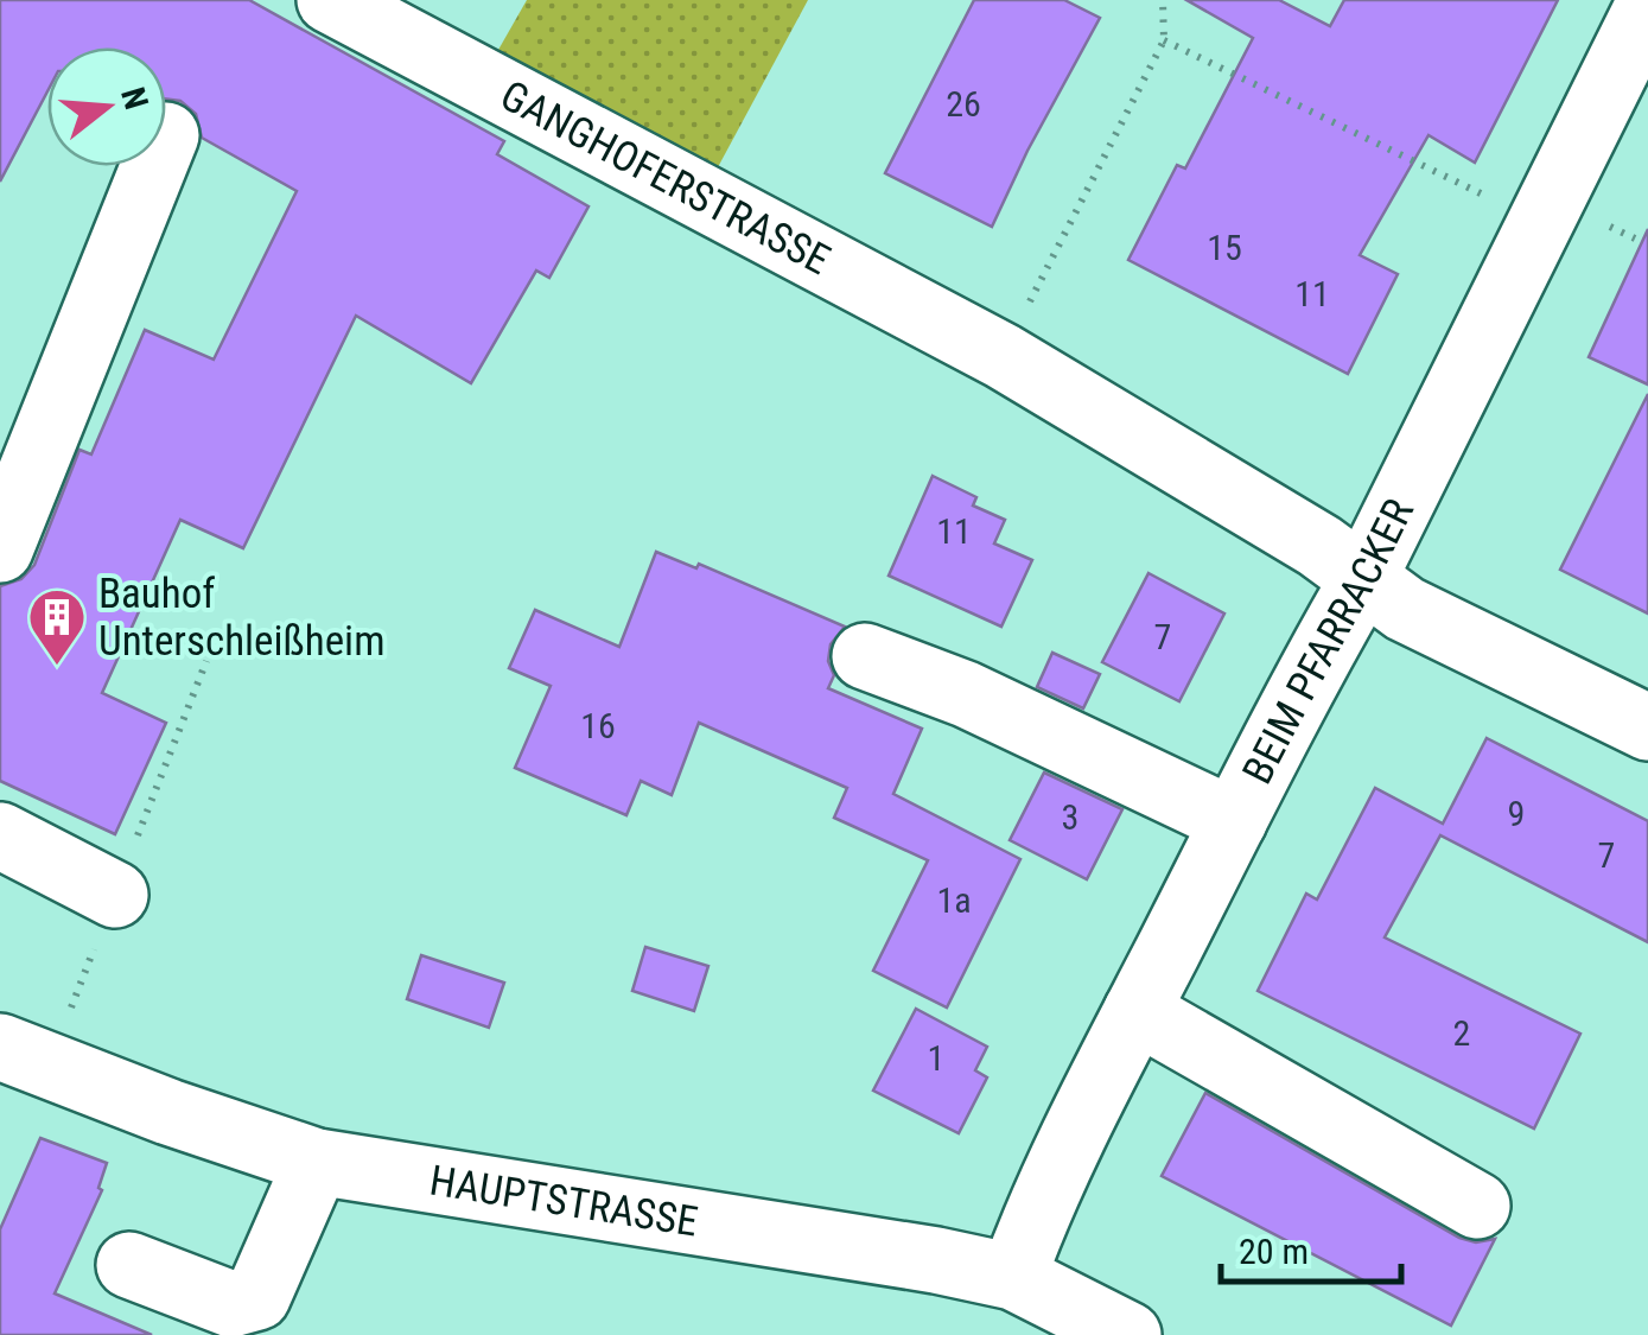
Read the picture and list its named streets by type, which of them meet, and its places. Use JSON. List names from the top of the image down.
{
  "streets": {
    "street": ["GANGHOFERSTRASSE", "BEIM PFARRACKER", "HAUPTSTRASSE"]
  },
  "crossings": [
    ["GANGHOFERSTRASSE", "BEIM PFARRACKER"],
    ["BEIM PFARRACKER", "HAUPTSTRASSE"]
  ],
  "places": {
    "building": ["Bauhof Unterschleißheim"]
  },
  "house_numbers": [
    "26",
    "15",
    "11",
    "11",
    "7",
    "16",
    "9",
    "3",
    "7",
    "1a",
    "2",
    "1"
  ],
  "scale_bar": "20 m",
  "north": "right"
}
